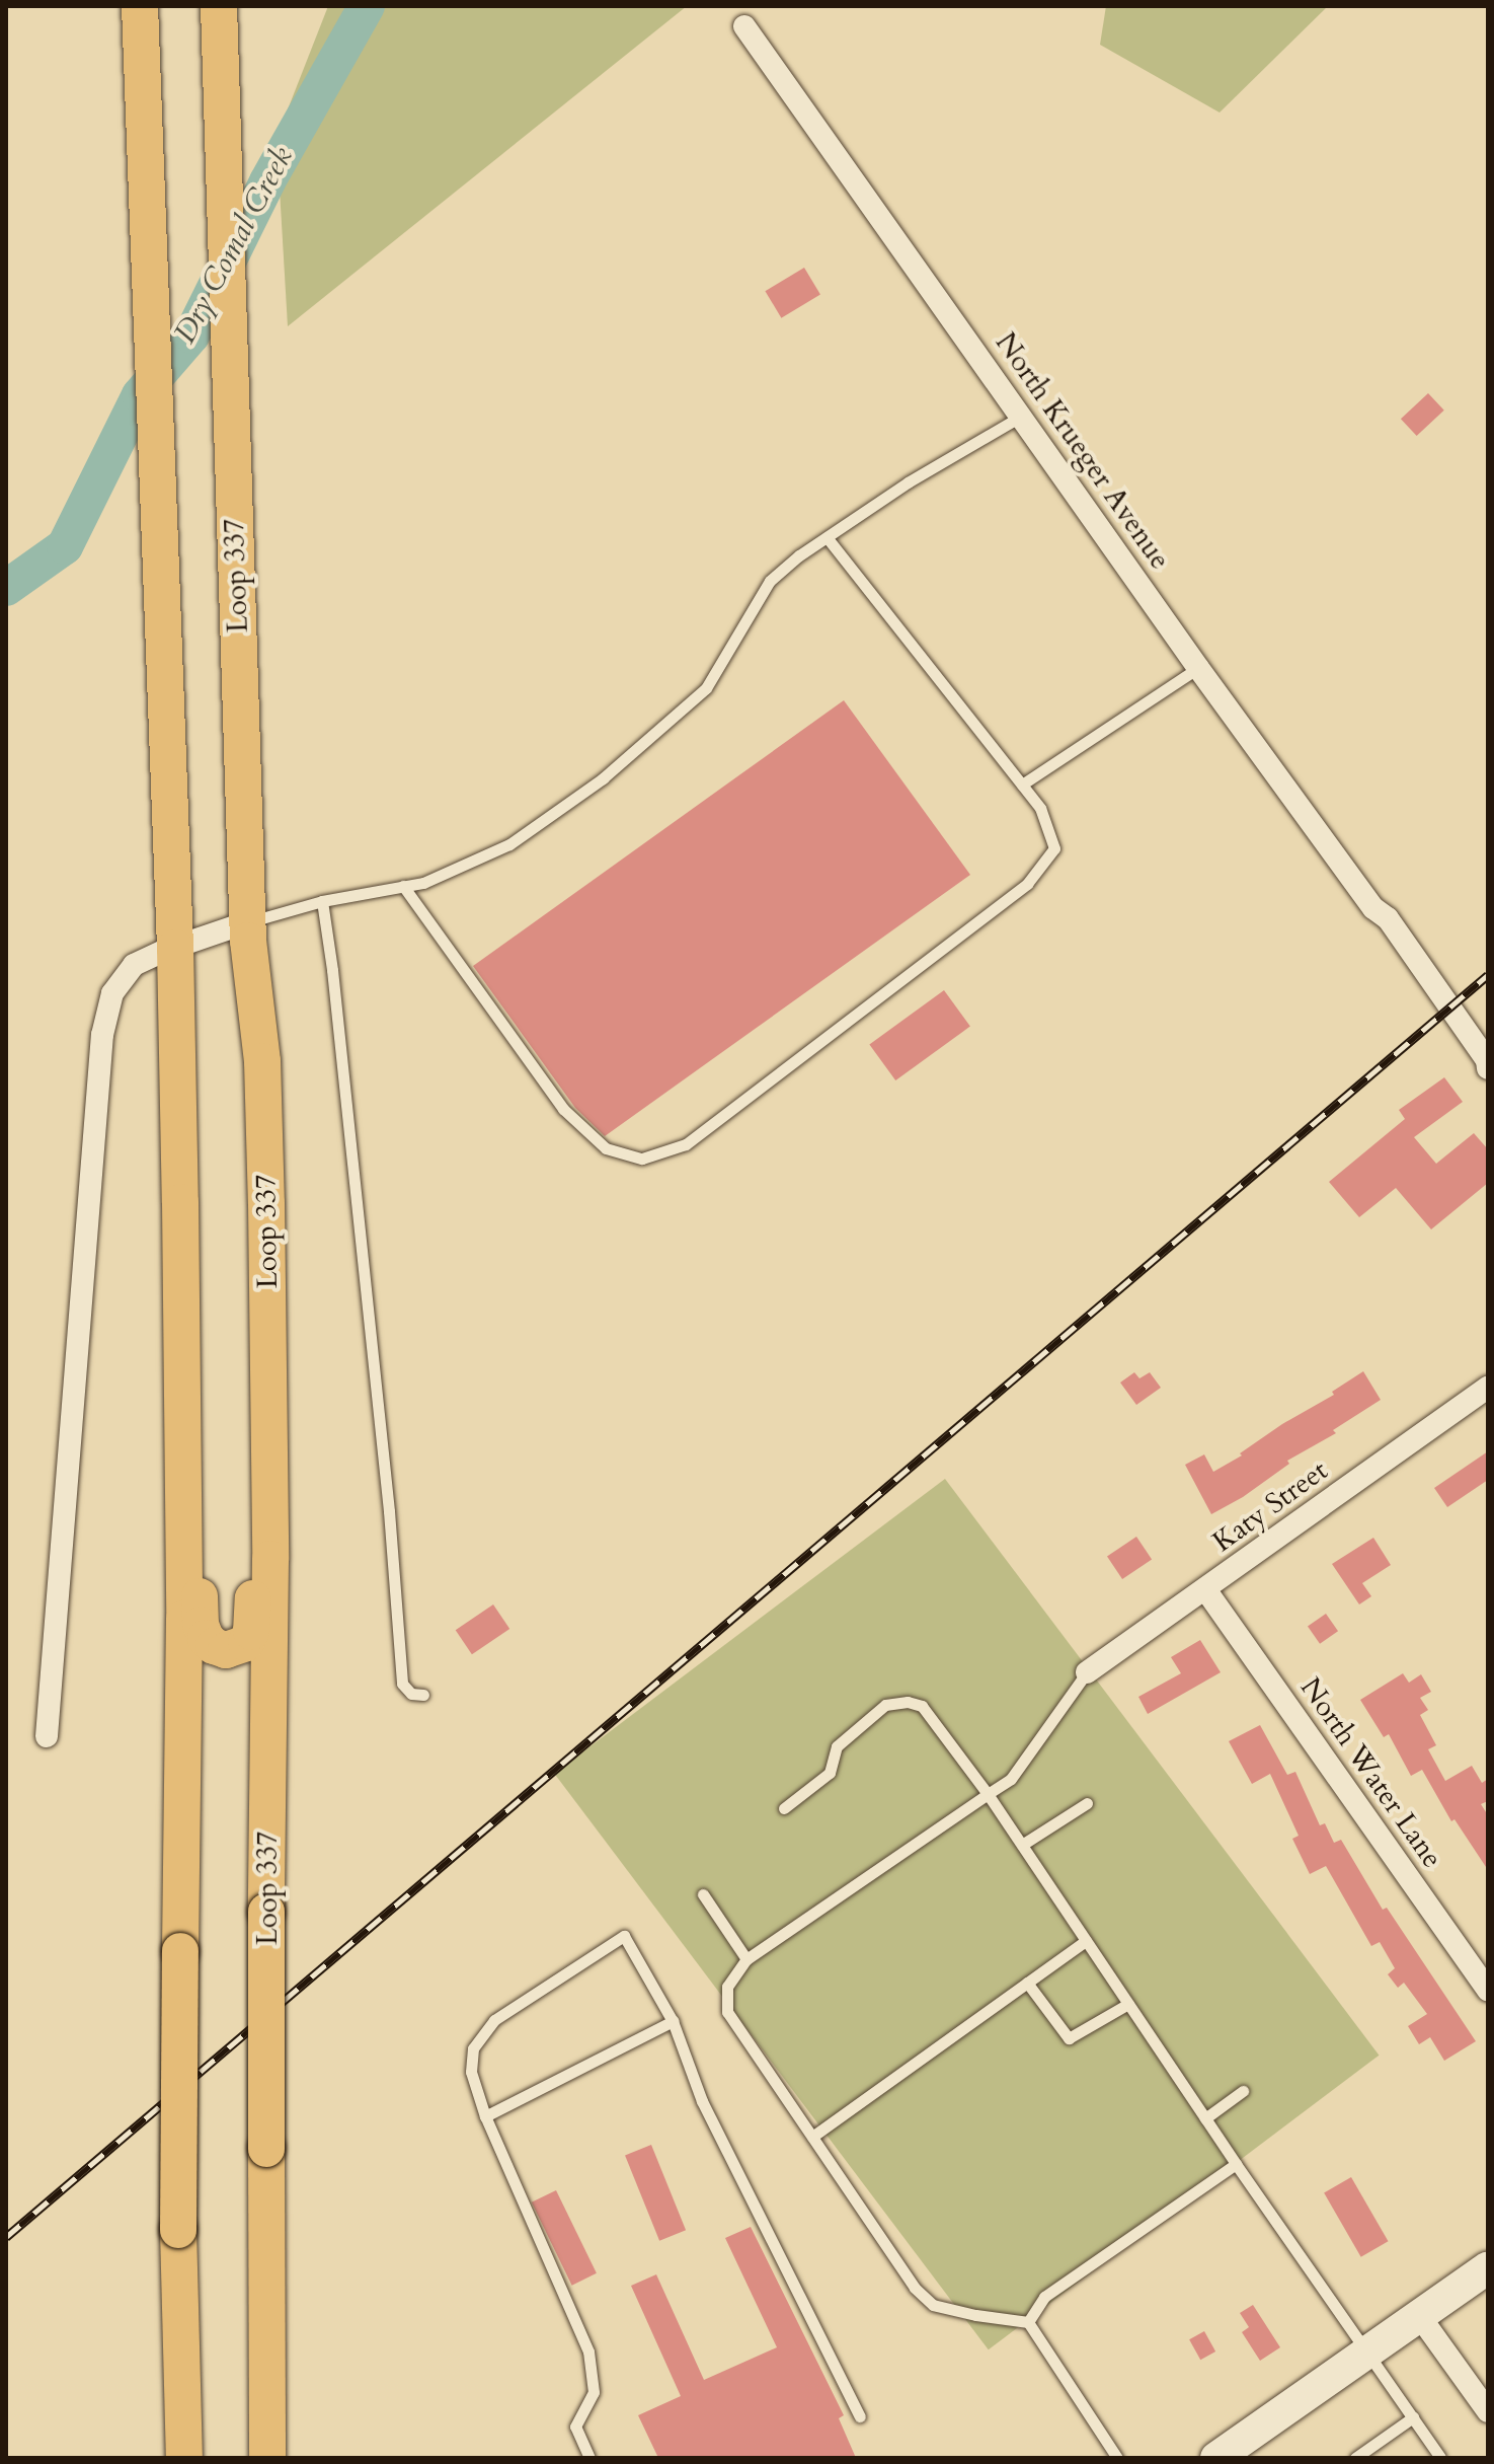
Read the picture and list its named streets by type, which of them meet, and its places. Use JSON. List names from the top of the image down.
{
  "streets": {
    "main road": ["Loop 337"],
    "street": ["North Krueger Avenue", "Katy Street", "North Water Lane"]
  },
  "crossings": [
    ["Katy Street", "North Water Lane"]
  ],
  "water": ["Dry Comal Creek"]
}
